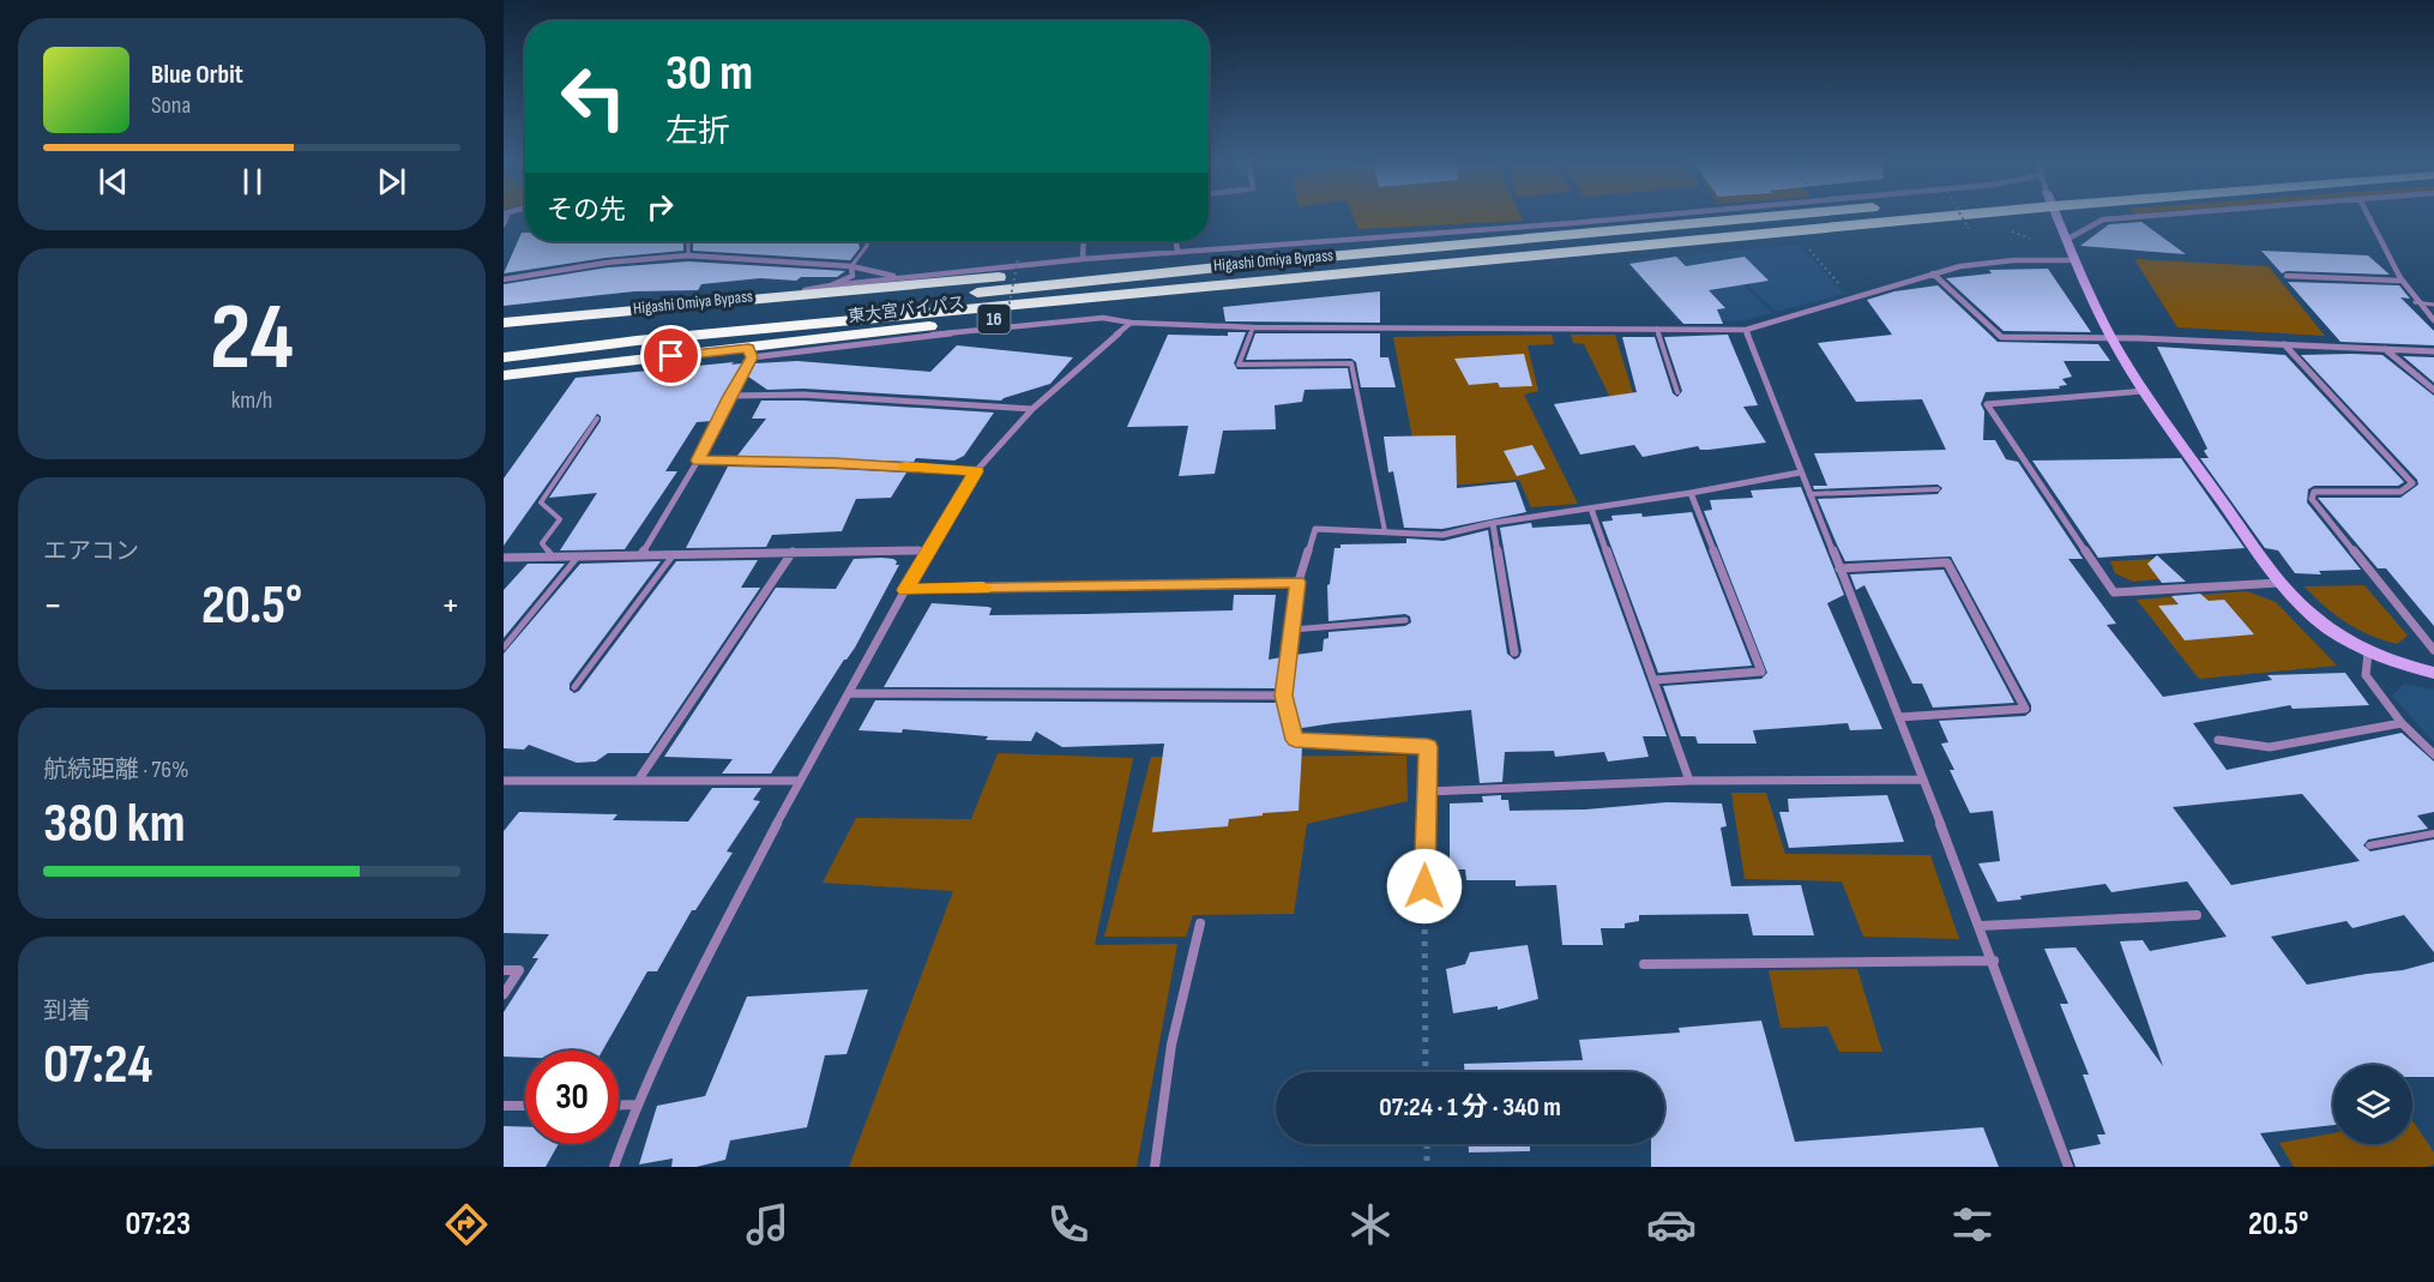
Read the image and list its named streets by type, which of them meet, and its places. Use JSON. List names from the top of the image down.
{
  "streets": {
    "highway": ["Higashi Omiya Bypass", "東大宮バイパス", "16"]
  },
  "crossings": [
    ["Higashi Omiya Bypass", "東大宮バイパス"]
  ],
  "page": {
    "turn": ["30 m", "左折"],
    "song": ["Blue Orbit", "Sona"],
    "then": "その先",
    "tile": [
      ["24", "km/h"],
      "エアコン",
      ["航続距離 · 76%", "380 km"],
      ["到着", "07:24"]
    ],
    "heat": ["−", "20.5°", "+"],
    "limit": "30",
    "trip": "07:24 · 1 分 · 340 m",
    "tabs": ["07:23", "20.5°"]
  }
}
